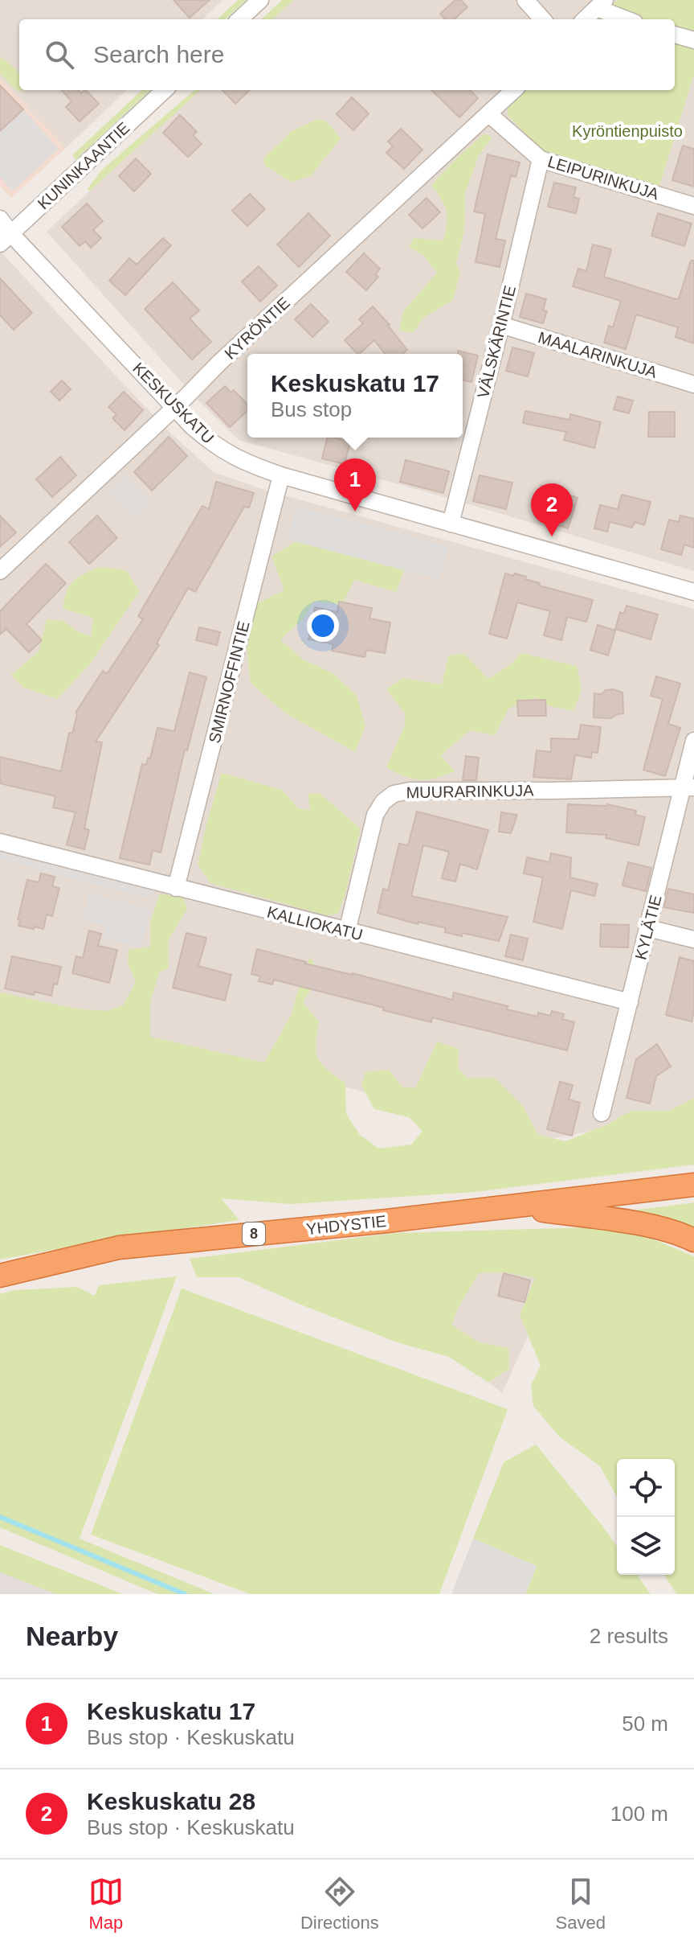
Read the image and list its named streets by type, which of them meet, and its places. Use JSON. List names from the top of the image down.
{
  "streets": {
    "highway": ["YHDYSTIE", "8"],
    "street": [
      "KUNINKAANTIE",
      "LEIPURINKUJA",
      "KYRÖNTIE",
      "VÄLSKÄRINTIE",
      "MAALARINKUJA",
      "KESKUSKATU",
      "SMIRNOFFINTIE",
      "MUURARINKUJA",
      "KALLIOKATU",
      "KYLÄTIE"
    ]
  },
  "crossings": [
    ["KUNINKAANTIE", "KESKUSKATU"],
    ["LEIPURINKUJA", "KYRÖNTIE"],
    ["LEIPURINKUJA", "VÄLSKÄRINTIE"],
    ["KYRÖNTIE", "KESKUSKATU"],
    ["VÄLSKÄRINTIE", "MAALARINKUJA"],
    ["VÄLSKÄRINTIE", "KESKUSKATU"],
    ["KESKUSKATU", "SMIRNOFFINTIE"],
    ["SMIRNOFFINTIE", "KALLIOKATU"],
    ["MUURARINKUJA", "KALLIOKATU"],
    ["MUURARINKUJA", "KYLÄTIE"],
    ["KALLIOKATU", "KYLÄTIE"]
  ],
  "parks": ["Kyröntienpuisto"],
  "page": {
    "search": "Search here",
    "popup": ["Keskuskatu 17", "Bus stop"],
    "pins": ["1", "2"],
    "heading": ["Nearby", "2 results"],
    "list": [
      {
        "mark": "1",
        "name": "Keskuskatu 17",
        "note": "Bus stop · Keskuskatu",
        "value": "50 m"
      },
      {
        "mark": "2",
        "name": "Keskuskatu 28",
        "note": "Bus stop · Keskuskatu",
        "value": "100 m"
      }
    ],
    "nav": ["Map", "Directions", "Saved"]
  }
}
